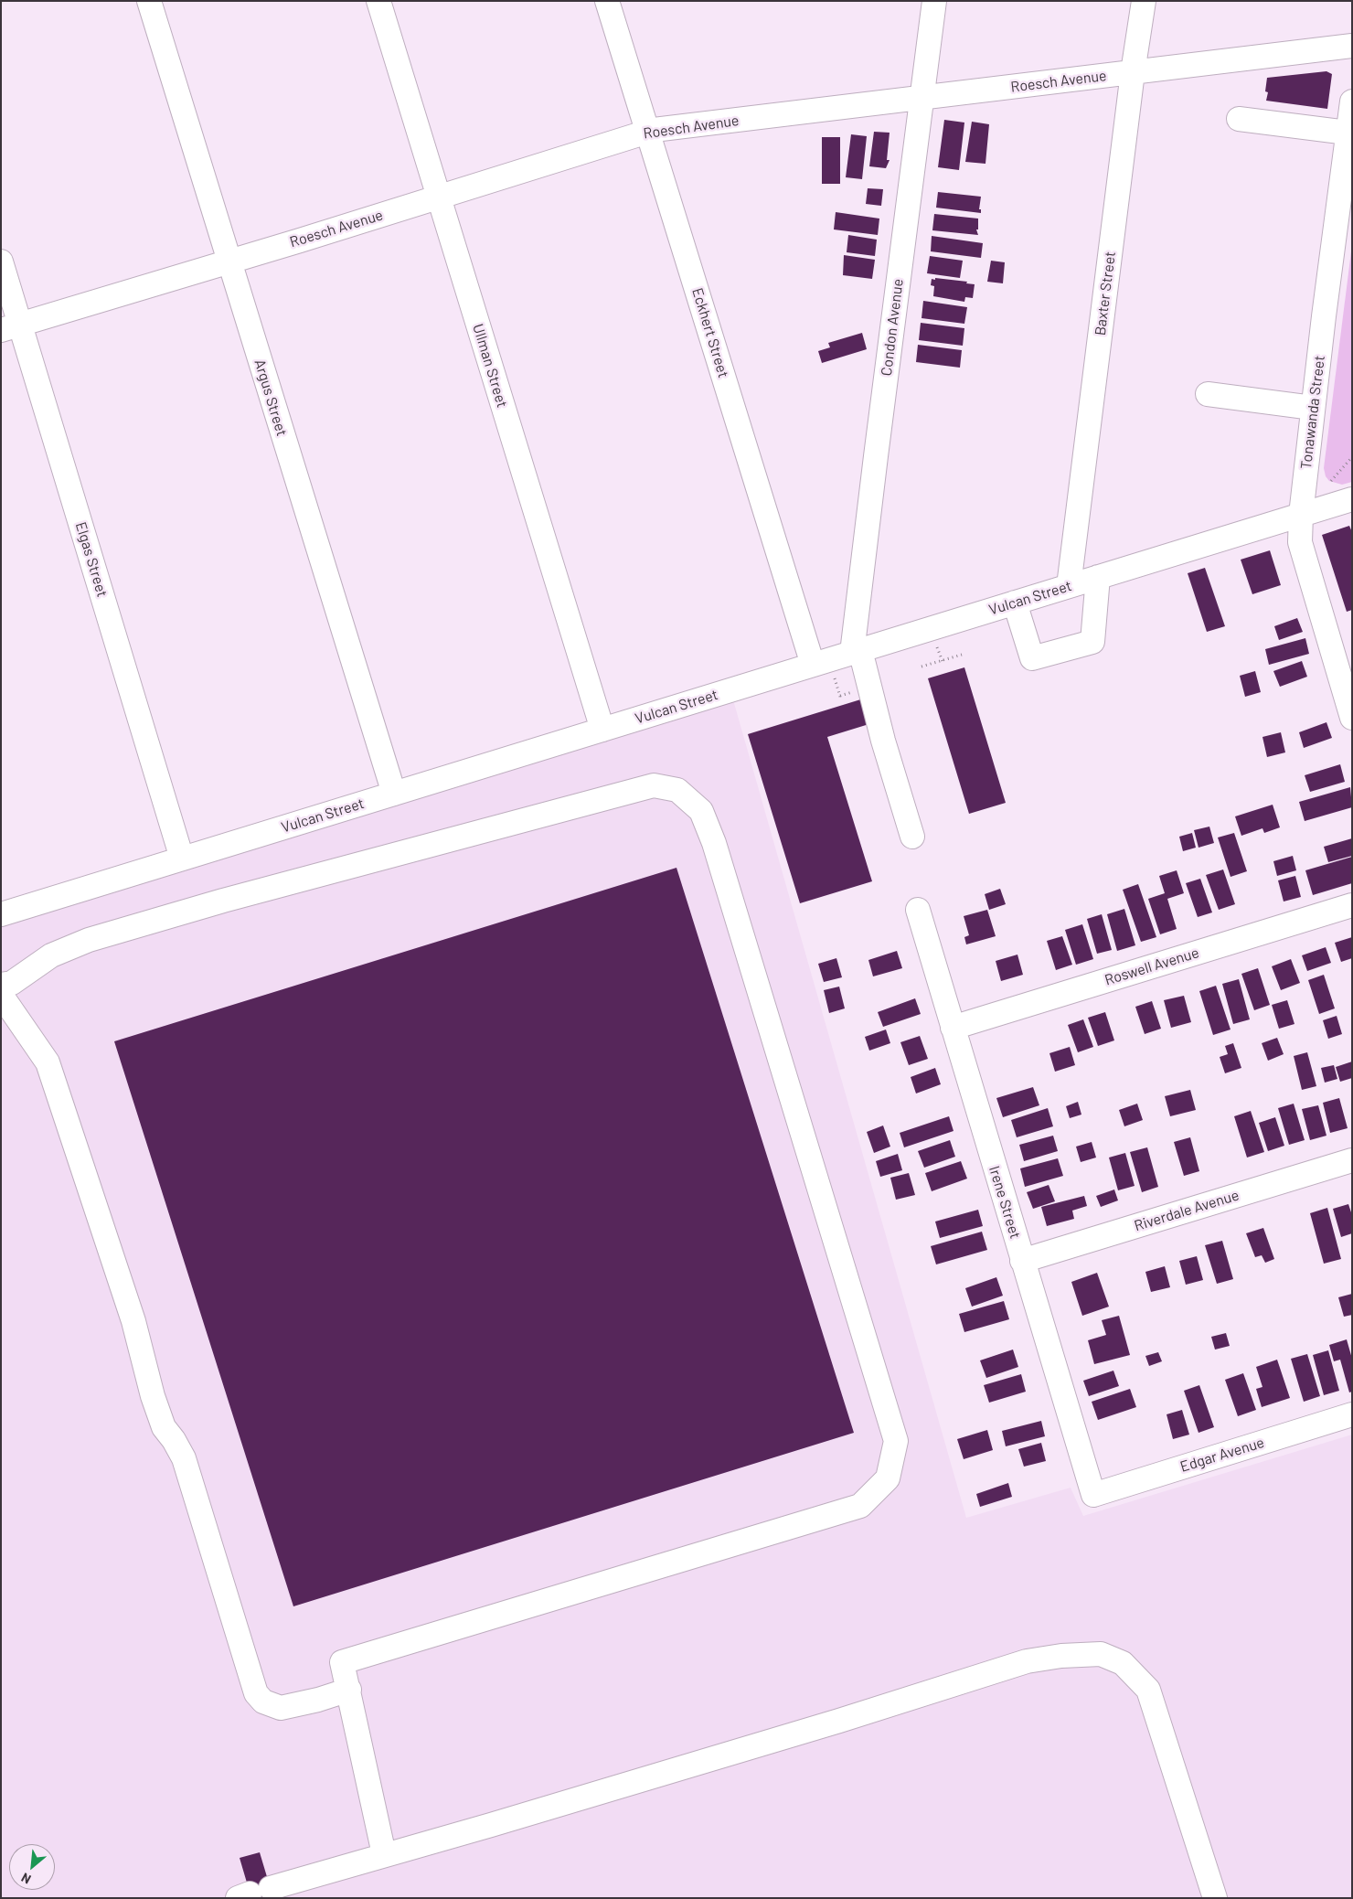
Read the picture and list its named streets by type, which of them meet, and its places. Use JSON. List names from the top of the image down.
{
  "streets": {
    "street": [
      "Roesch Avenue",
      "Baxter Street",
      "Condon Avenue",
      "Eckhert Street",
      "Ullman Street",
      "Argus Street",
      "Tonawanda Street",
      "Elgas Street",
      "Vulcan Street",
      "Roswell Avenue",
      "Irene Street",
      "Riverdale Avenue",
      "Edgar Avenue"
    ]
  },
  "crossings": [
    ["Roesch Avenue", "Baxter Street"],
    ["Roesch Avenue", "Condon Avenue"],
    ["Roesch Avenue", "Eckhert Street"],
    ["Roesch Avenue", "Ullman Street"],
    ["Roesch Avenue", "Argus Street"],
    ["Roesch Avenue", "Elgas Street"],
    ["Baxter Street", "Vulcan Street"],
    ["Condon Avenue", "Vulcan Street"],
    ["Eckhert Street", "Vulcan Street"],
    ["Ullman Street", "Vulcan Street"],
    ["Argus Street", "Vulcan Street"],
    ["Tonawanda Street", "Vulcan Street"],
    ["Elgas Street", "Vulcan Street"],
    ["Roswell Avenue", "Irene Street"],
    ["Irene Street", "Riverdale Avenue"],
    ["Irene Street", "Edgar Avenue"]
  ],
  "north": "bottom left"
}
